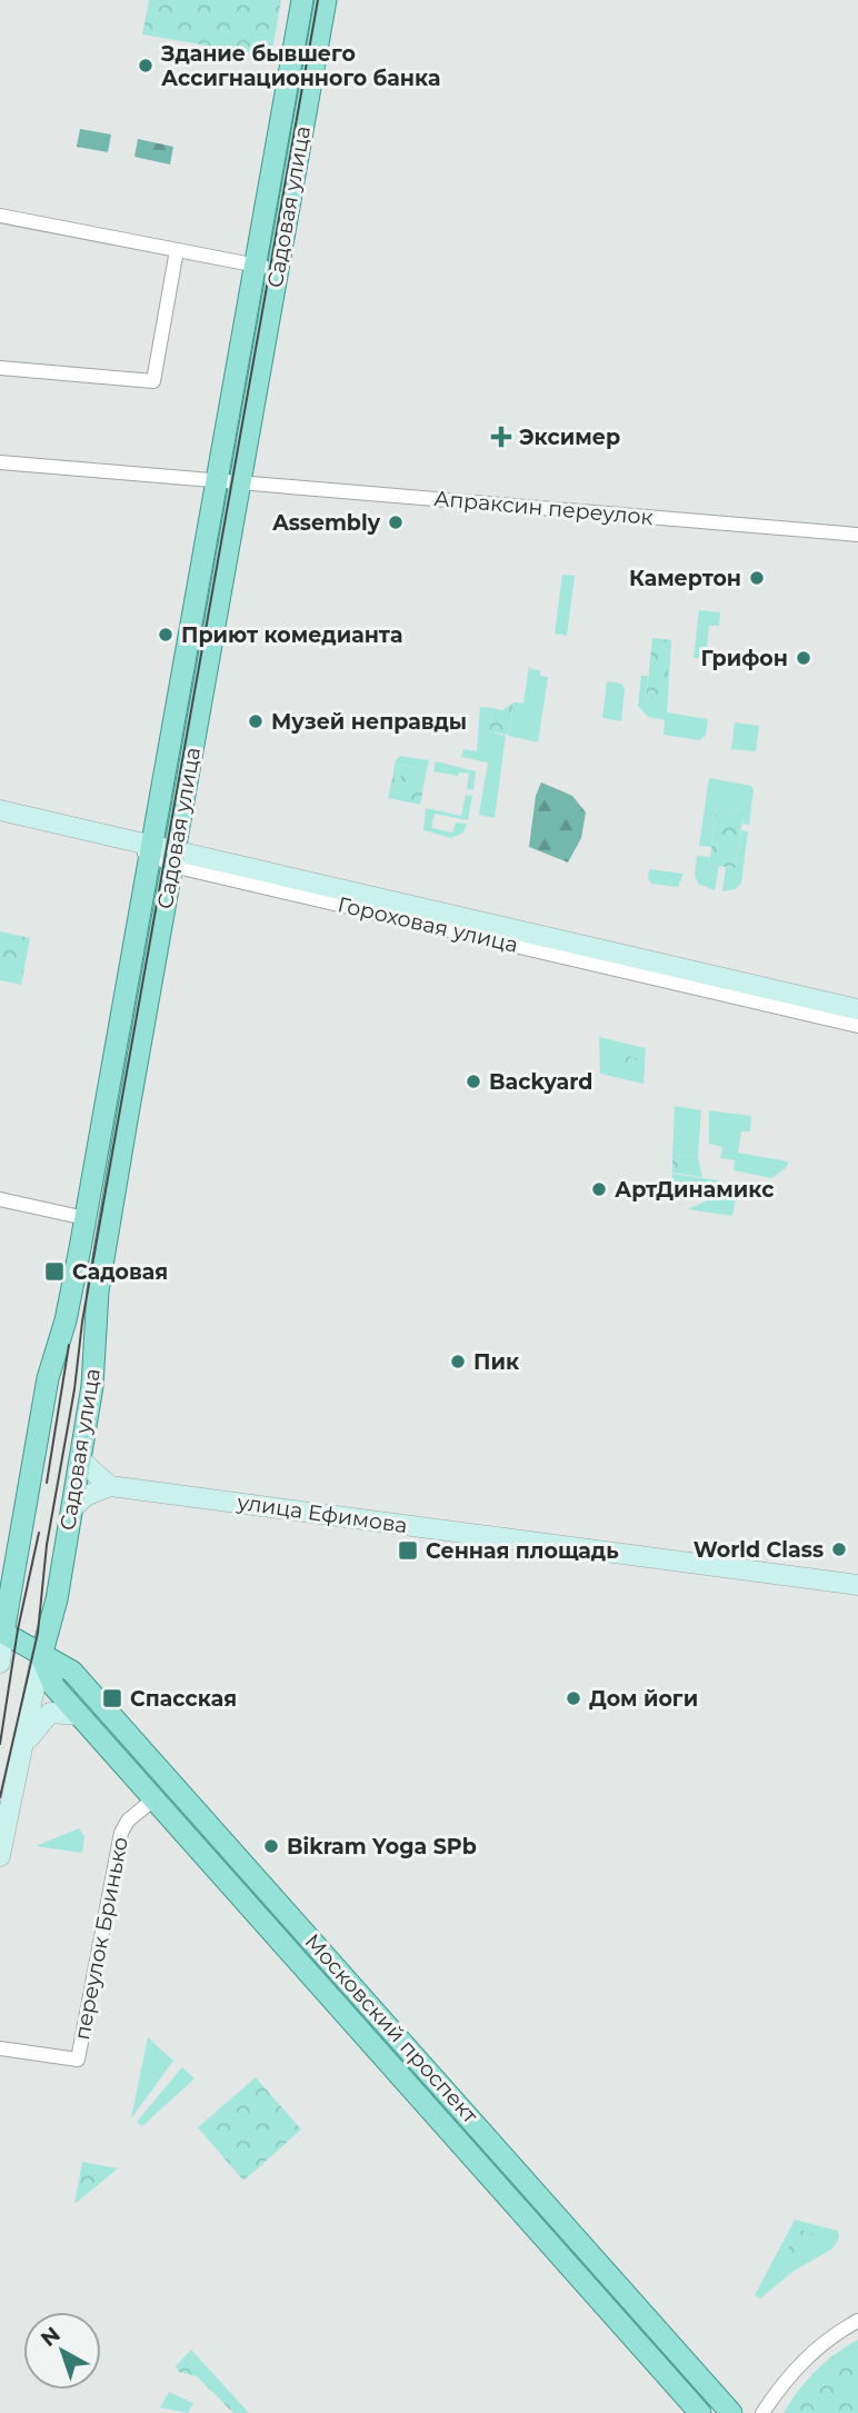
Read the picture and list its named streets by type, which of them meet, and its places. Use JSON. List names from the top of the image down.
{
  "streets": {
    "main road": ["Садовая улица", "Московский проспект"],
    "street": [
      "Апраксин переулок",
      "Гороховая улица",
      "улица Ефимова",
      "переулок Бринько"
    ]
  },
  "crossings": [
    ["Садовая улица", "Апраксин переулок"],
    ["Садовая улица", "Гороховая улица"],
    ["Садовая улица", "Московский проспект"],
    ["переулок Бринько", "Московский проспект"]
  ],
  "places": {
    "other": [
      "Здание бывшего Ассигнационного банка",
      "Assembly",
      "Камертон",
      "Приют комедианта",
      "Грифон",
      "Музей неправды",
      "Backyard",
      "АртДинамикс",
      "Пик",
      "World Class",
      "Дом йоги",
      "Bikram Yoga SPb"
    ],
    "health": ["Эксимер"],
    "transit": ["Садовая", "Сенная площадь", "Спасская"]
  },
  "north": "top left"
}
